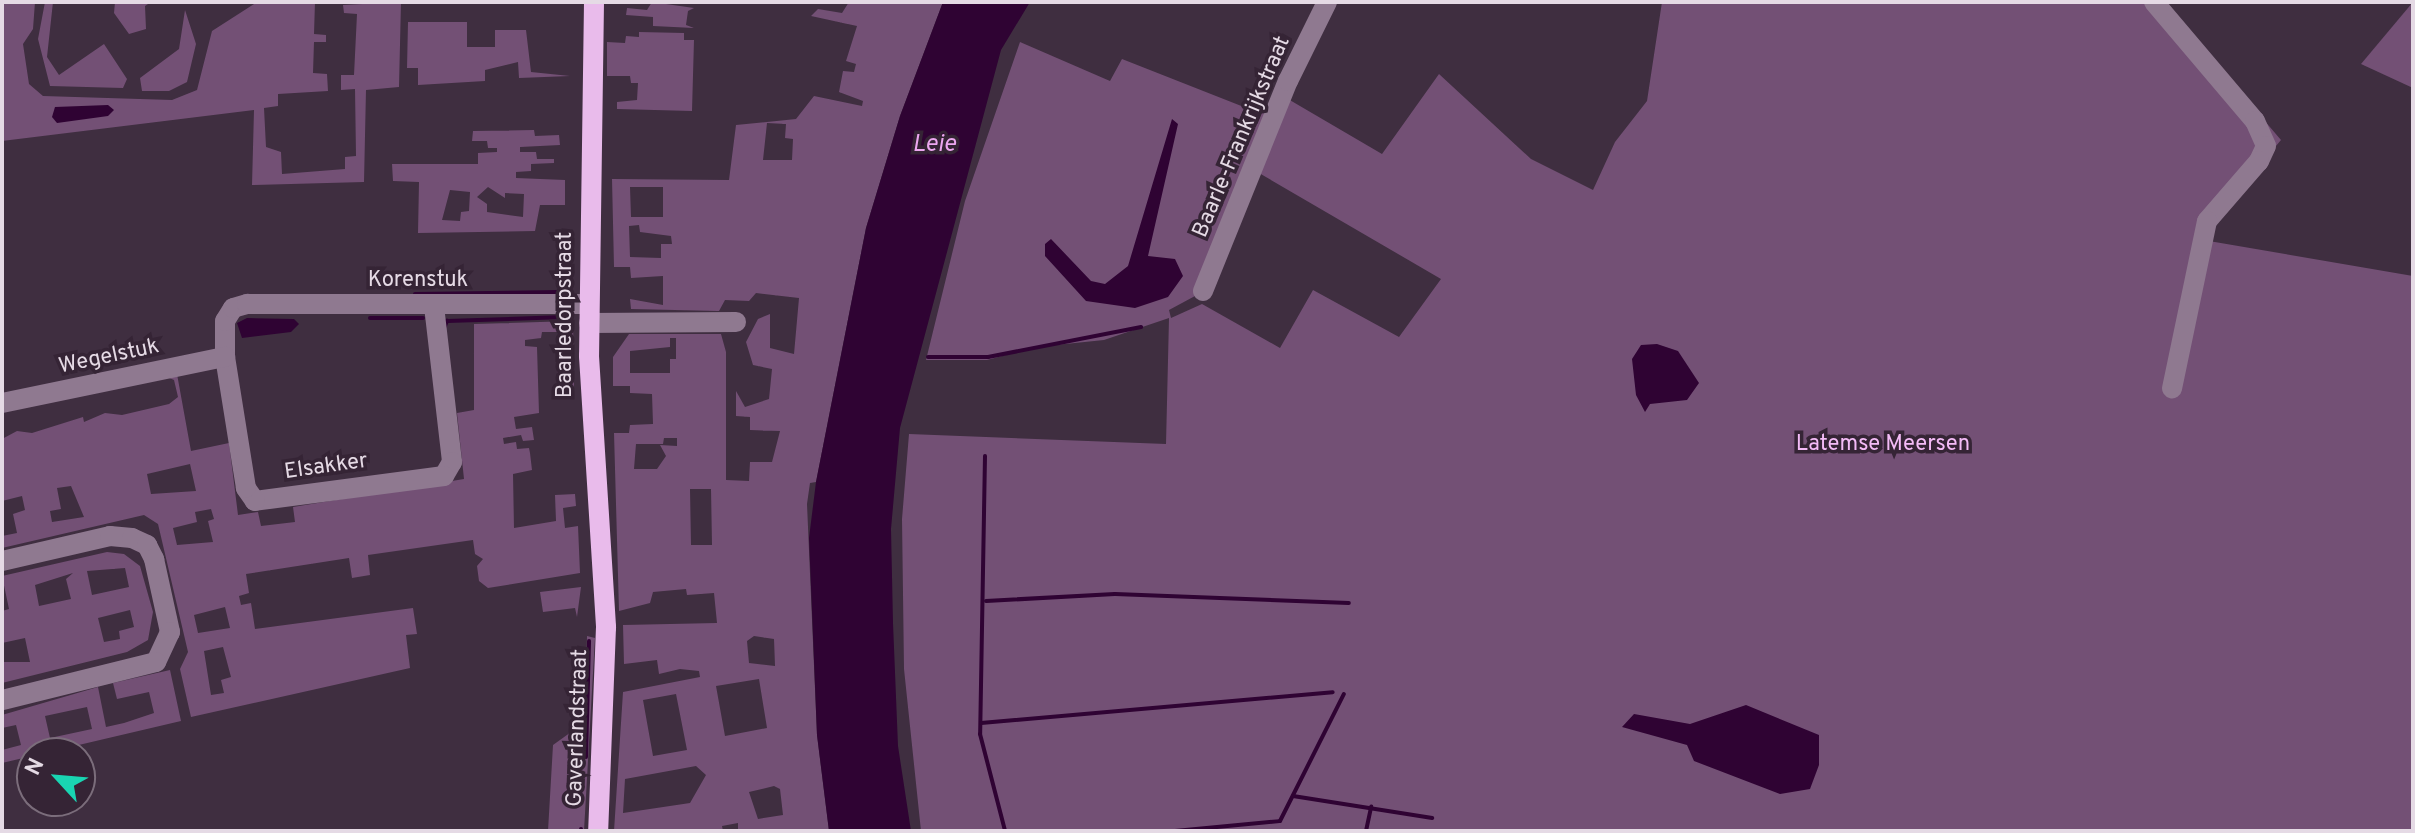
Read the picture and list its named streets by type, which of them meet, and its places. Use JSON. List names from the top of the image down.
{
  "streets": {
    "main road": ["Baarledorpstraat", "Gaverlandstraat"],
    "street": [
      "Baarle-Frankrijkstraat",
      "Korenstuk",
      "Wegelstuk",
      "Elsakker"
    ]
  },
  "crossings": [
    ["Korenstuk", "Baarledorpstraat"],
    ["Korenstuk", "Elsakker"],
    ["Baarledorpstraat", "Gaverlandstraat"],
    ["Wegelstuk", "Elsakker"]
  ],
  "water": ["Leie"],
  "parks": ["Latemse Meersen"],
  "north": "top left"
}
